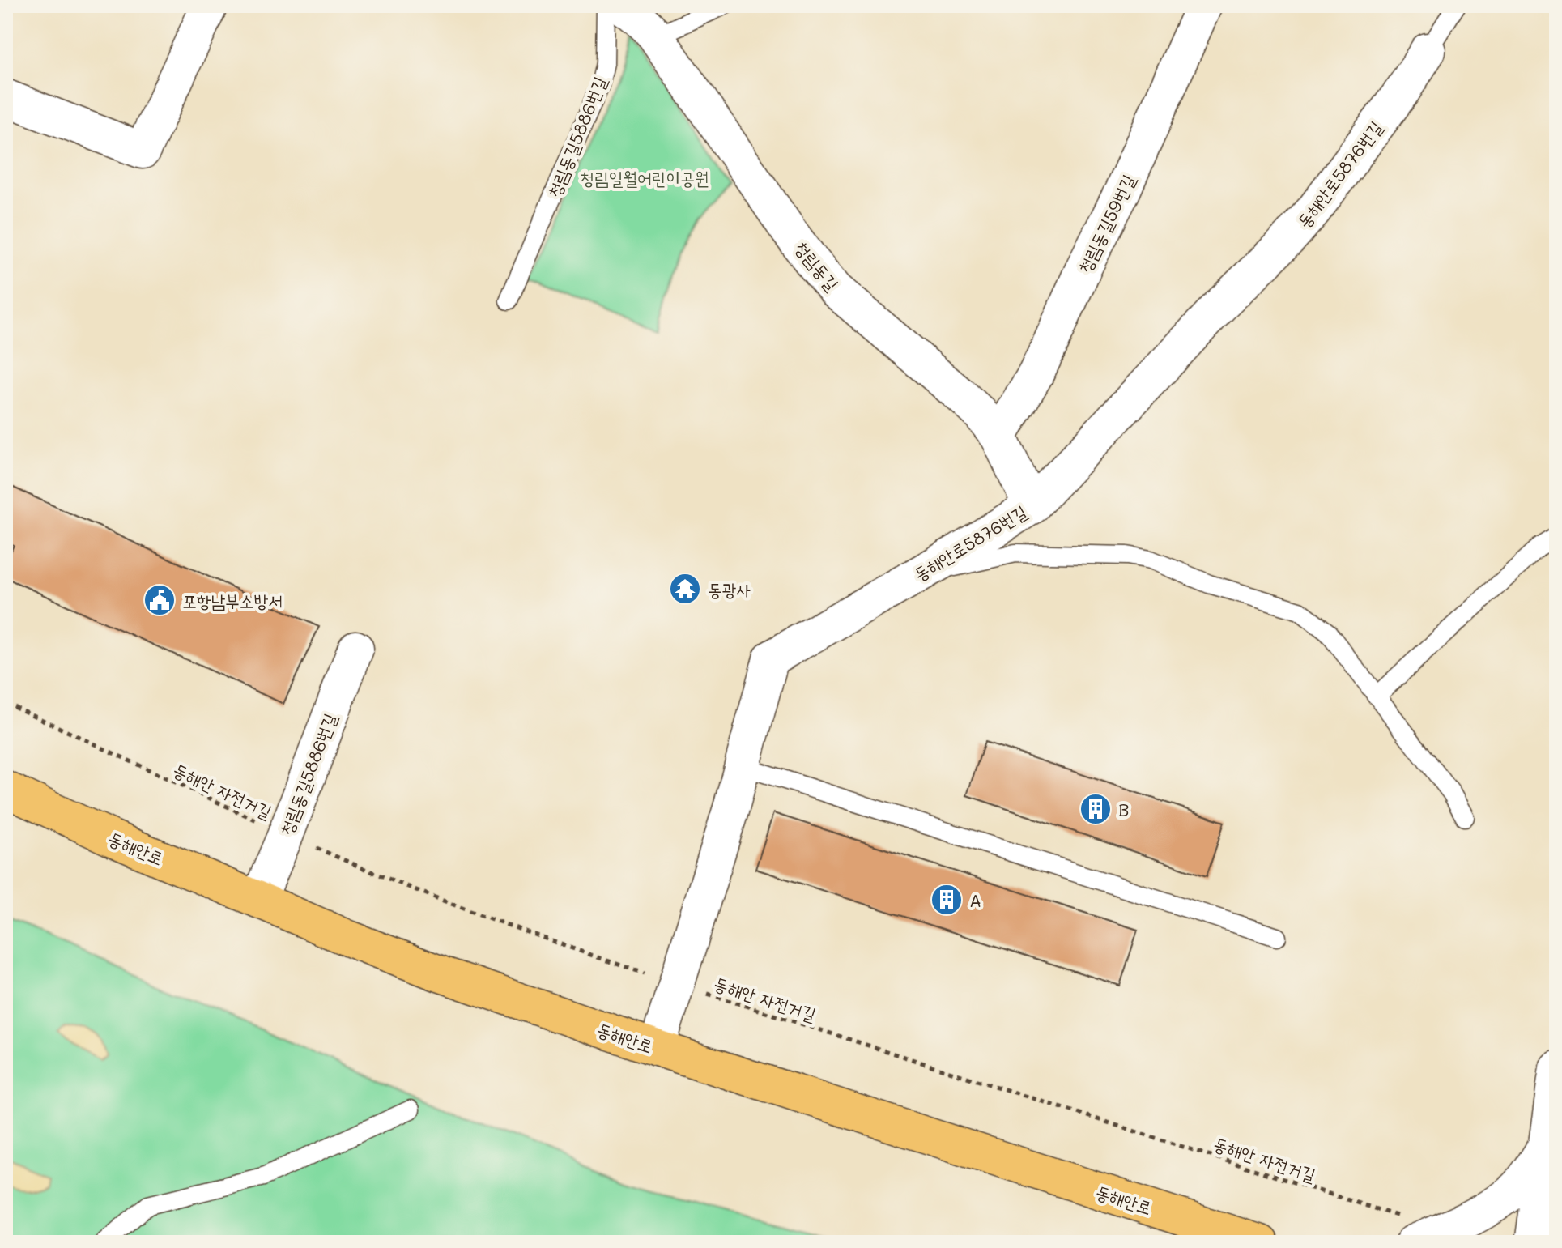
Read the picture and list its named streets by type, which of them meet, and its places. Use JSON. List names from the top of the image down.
{
  "streets": {
    "main road": ["동해안로"],
    "street": [
      "청림동길5886번길",
      "동해안로5876번길",
      "청림동길59번길",
      "청림동길"
    ],
    "path": ["동해안 자전거길"]
  },
  "crossings": [
    ["청림동길5886번길", "동해안 자전거길"],
    ["청림동길5886번길", "동해안로"],
    ["동해안로5876번길", "청림동길"],
    ["동해안로5876번길", "동해안 자전거길"],
    ["동해안로5876번길", "동해안로"],
    ["청림동길59번길", "청림동길"]
  ],
  "parks": ["청림일월어린이공원"],
  "places": {
    "temple": ["동광사"],
    "public building": ["포항남부소방서"],
    "building": ["B", "A"]
  }
}
